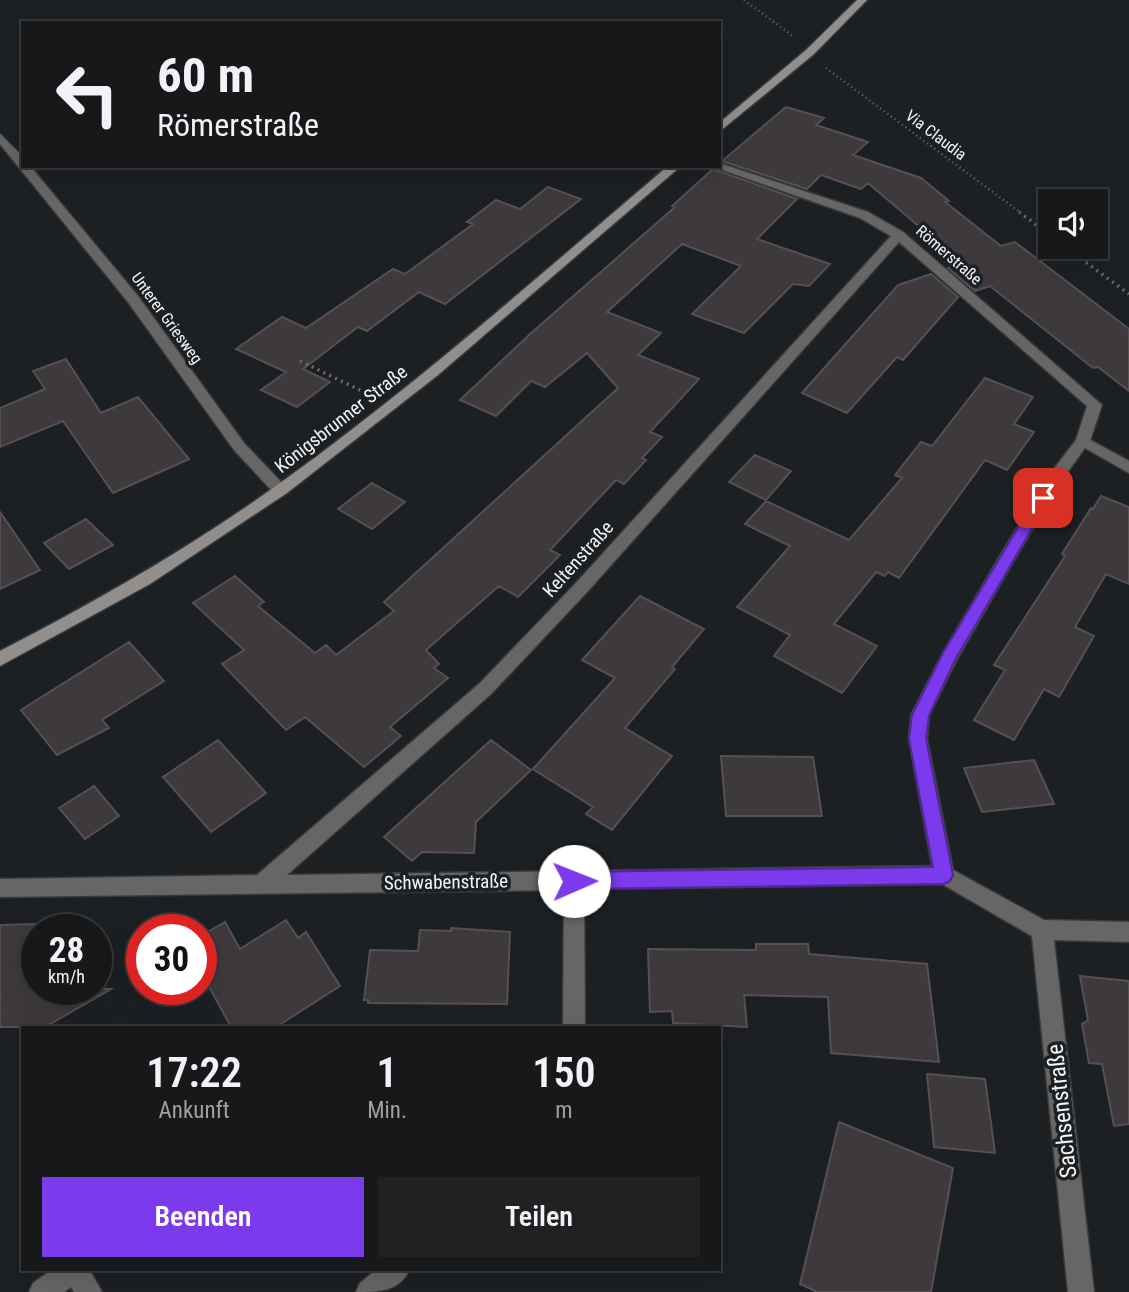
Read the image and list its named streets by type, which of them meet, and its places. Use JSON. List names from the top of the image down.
{
  "streets": {
    "street": [
      "Römerstraße",
      "Unterer Griesweg",
      "Königsbrunner Straße",
      "Keltenstraße",
      "Schwabenstraße",
      "Sachsenstraße"
    ],
    "path": ["Via Claudia"]
  },
  "crossings": [
    ["Römerstraße", "Keltenstraße"],
    ["Römerstraße", "Schwabenstraße"],
    ["Unterer Griesweg", "Königsbrunner Straße"],
    ["Keltenstraße", "Schwabenstraße"]
  ],
  "page": {
    "turn": ["60 m", "Römerstraße"],
    "speed": "28 km/h",
    "limit": "30",
    "eta": [
      "17:22",
      "Ankunft",
      "1",
      "Min.",
      "150",
      "m"
    ],
    "buttons": ["Beenden", "Teilen"]
  }
}
